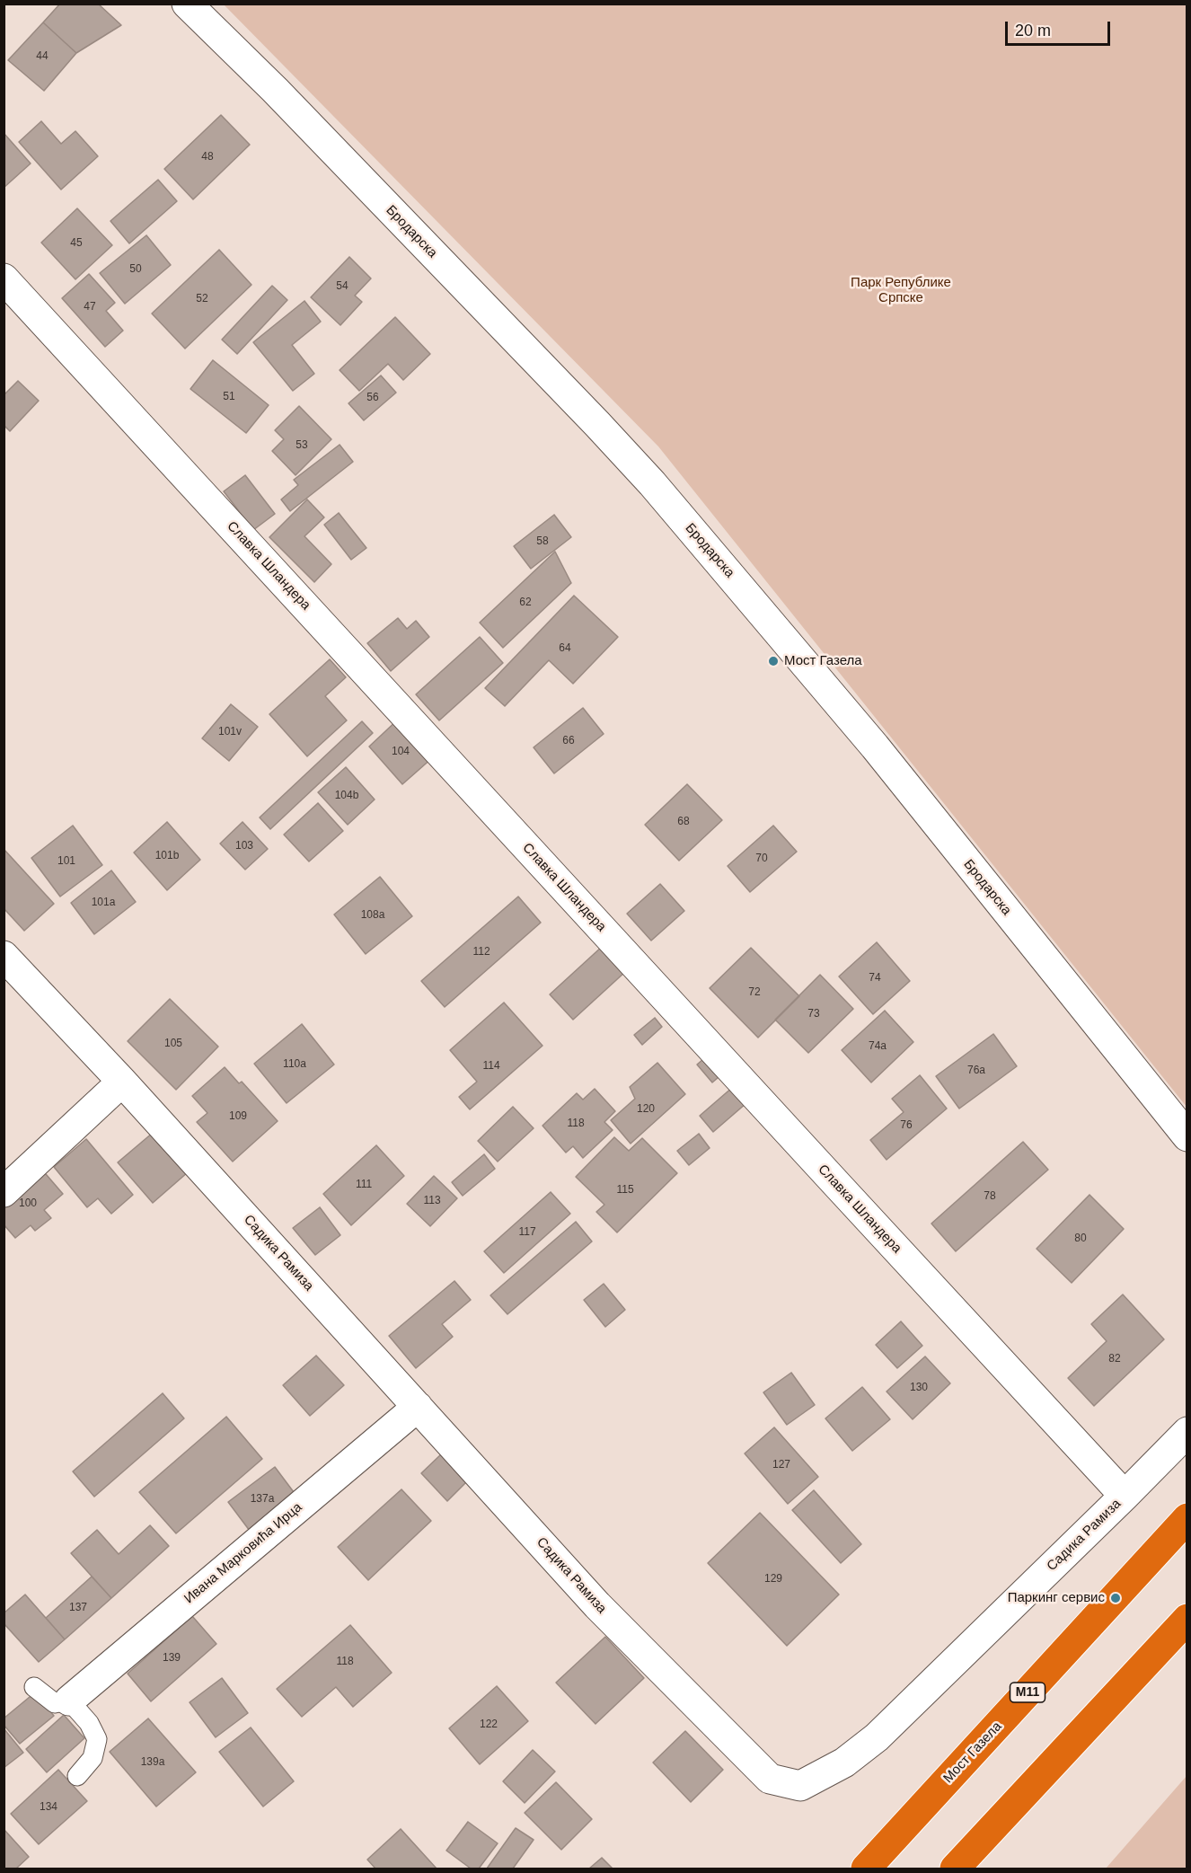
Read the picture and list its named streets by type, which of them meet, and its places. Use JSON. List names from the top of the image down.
{
  "streets": {
    "highway": ["M11", "Мост Газела"],
    "street": [
      "Бродарска",
      "Славка Шландера",
      "Садика Рамиза",
      "Ивана Марковића Ирца"
    ]
  },
  "crossings": [
    ["Славка Шландера", "Садика Рамиза"],
    ["Садика Рамиза", "Ивана Марковића Ирца"]
  ],
  "parks": ["Парк Републике Српске"],
  "places": ["Мост Газела", "Паркинг сервис"],
  "house_numbers": [
    "44",
    "48",
    "45",
    "50",
    "54",
    "52",
    "47",
    "51",
    "56",
    "53",
    "58",
    "62",
    "64",
    "101v",
    "66",
    "104",
    "104b",
    "68",
    "103",
    "101b",
    "70",
    "101",
    "101a",
    "108a",
    "112",
    "74",
    "72",
    "73",
    "105",
    "74a",
    "110a",
    "114",
    "76a",
    "120",
    "109",
    "118",
    "76",
    "111",
    "115",
    "78",
    "113",
    "100",
    "117",
    "80",
    "82",
    "130",
    "127",
    "137a",
    "129",
    "137",
    "139",
    "118",
    "122",
    "139a",
    "134"
  ],
  "scale_bar": "20 m"
}
